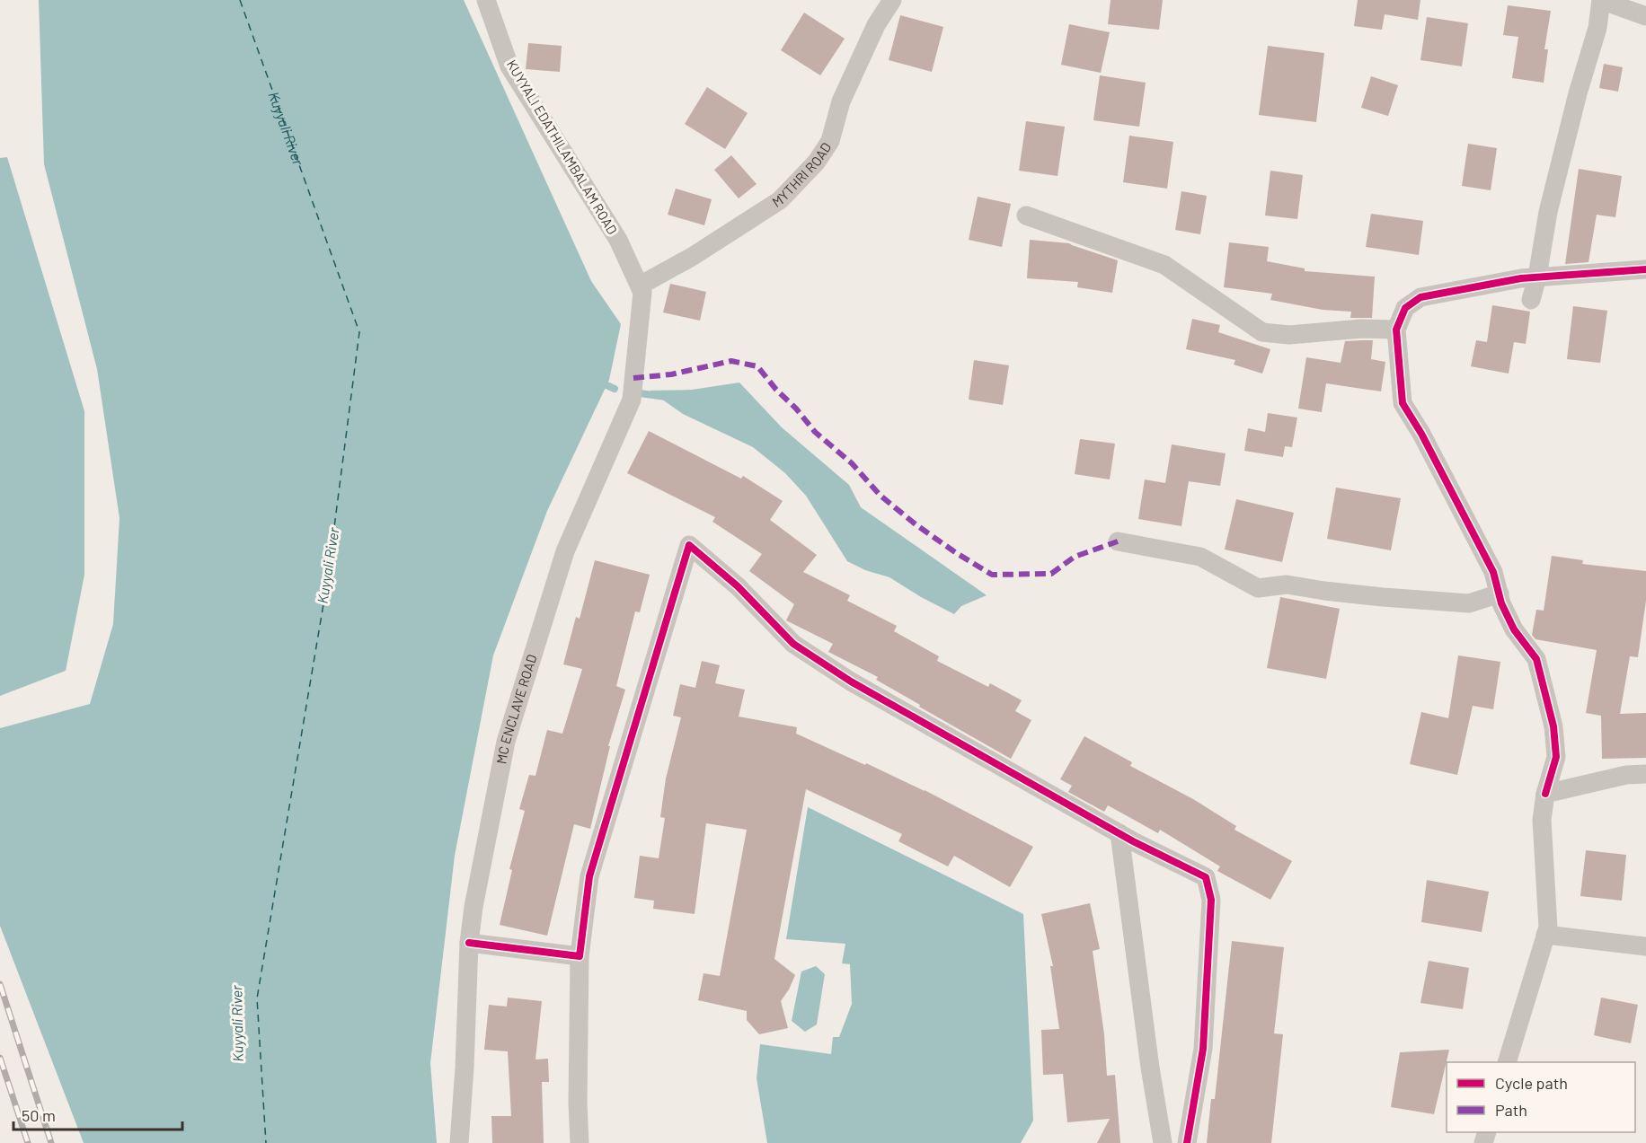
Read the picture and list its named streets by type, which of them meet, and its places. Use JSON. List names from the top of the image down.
{
  "streets": {
    "street": ["KUYYALI EDATHILAMBALAM ROAD", "MYTHRI ROAD", "MC ENCLAVE ROAD"]
  },
  "crossings": [
    ["KUYYALI EDATHILAMBALAM ROAD", "MYTHRI ROAD"],
    ["KUYYALI EDATHILAMBALAM ROAD", "MC ENCLAVE ROAD"],
    ["MYTHRI ROAD", "MC ENCLAVE ROAD"]
  ],
  "water": ["Kuyyali River"],
  "legend": ["Cycle path", "Path"],
  "scale_bar": "50 m"
}
